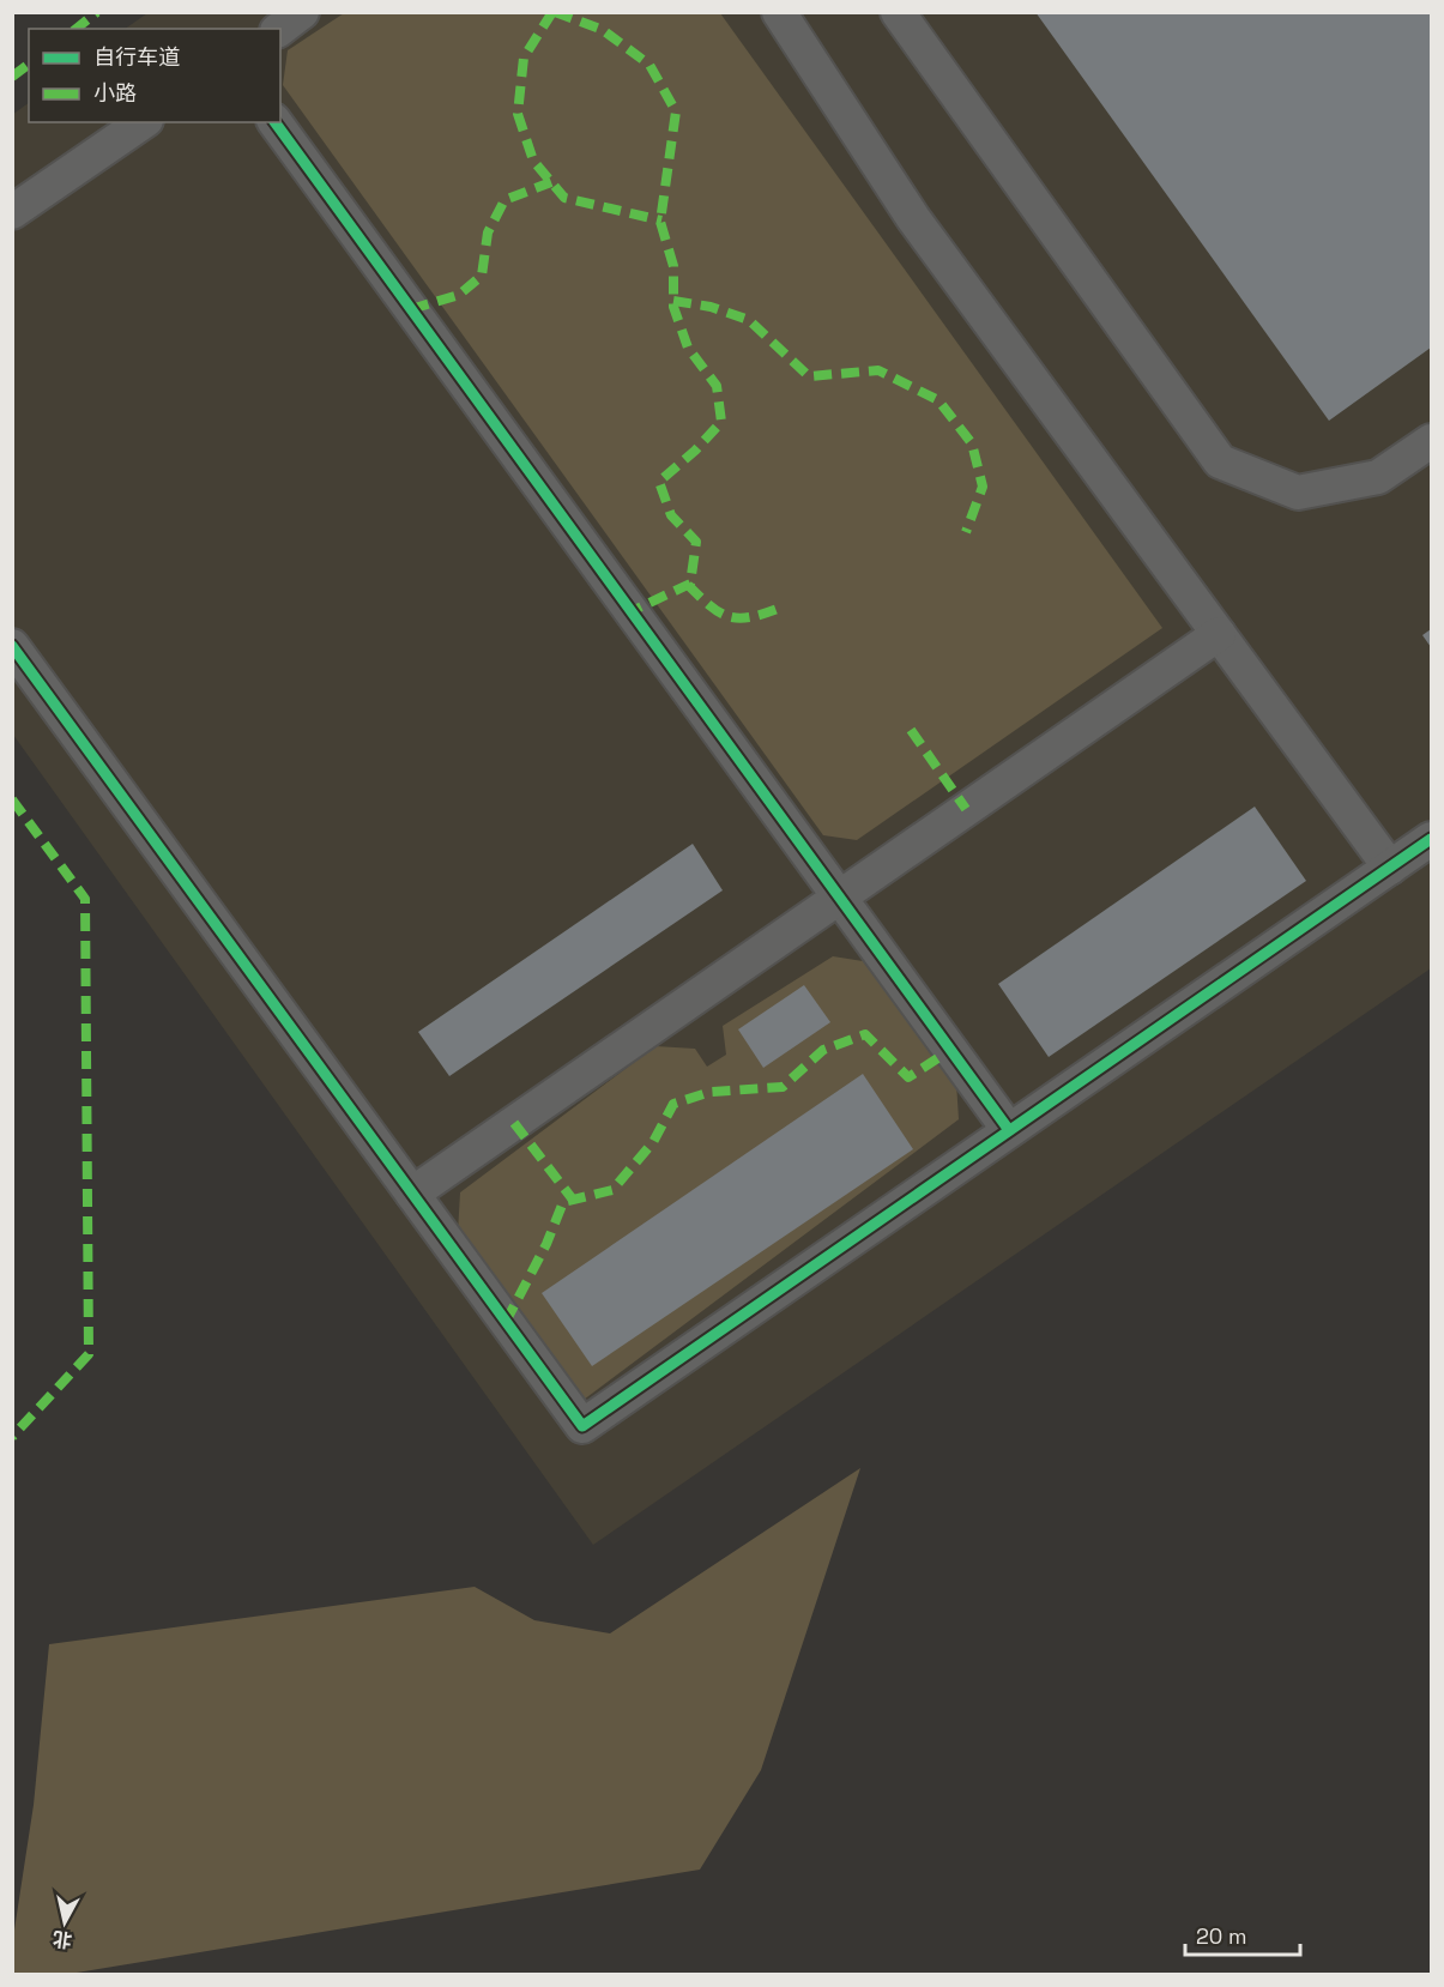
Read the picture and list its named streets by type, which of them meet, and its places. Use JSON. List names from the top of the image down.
{
  "legend": ["自行车道", "小路"],
  "scale_bar": "20 m",
  "north": "bottom"
}
